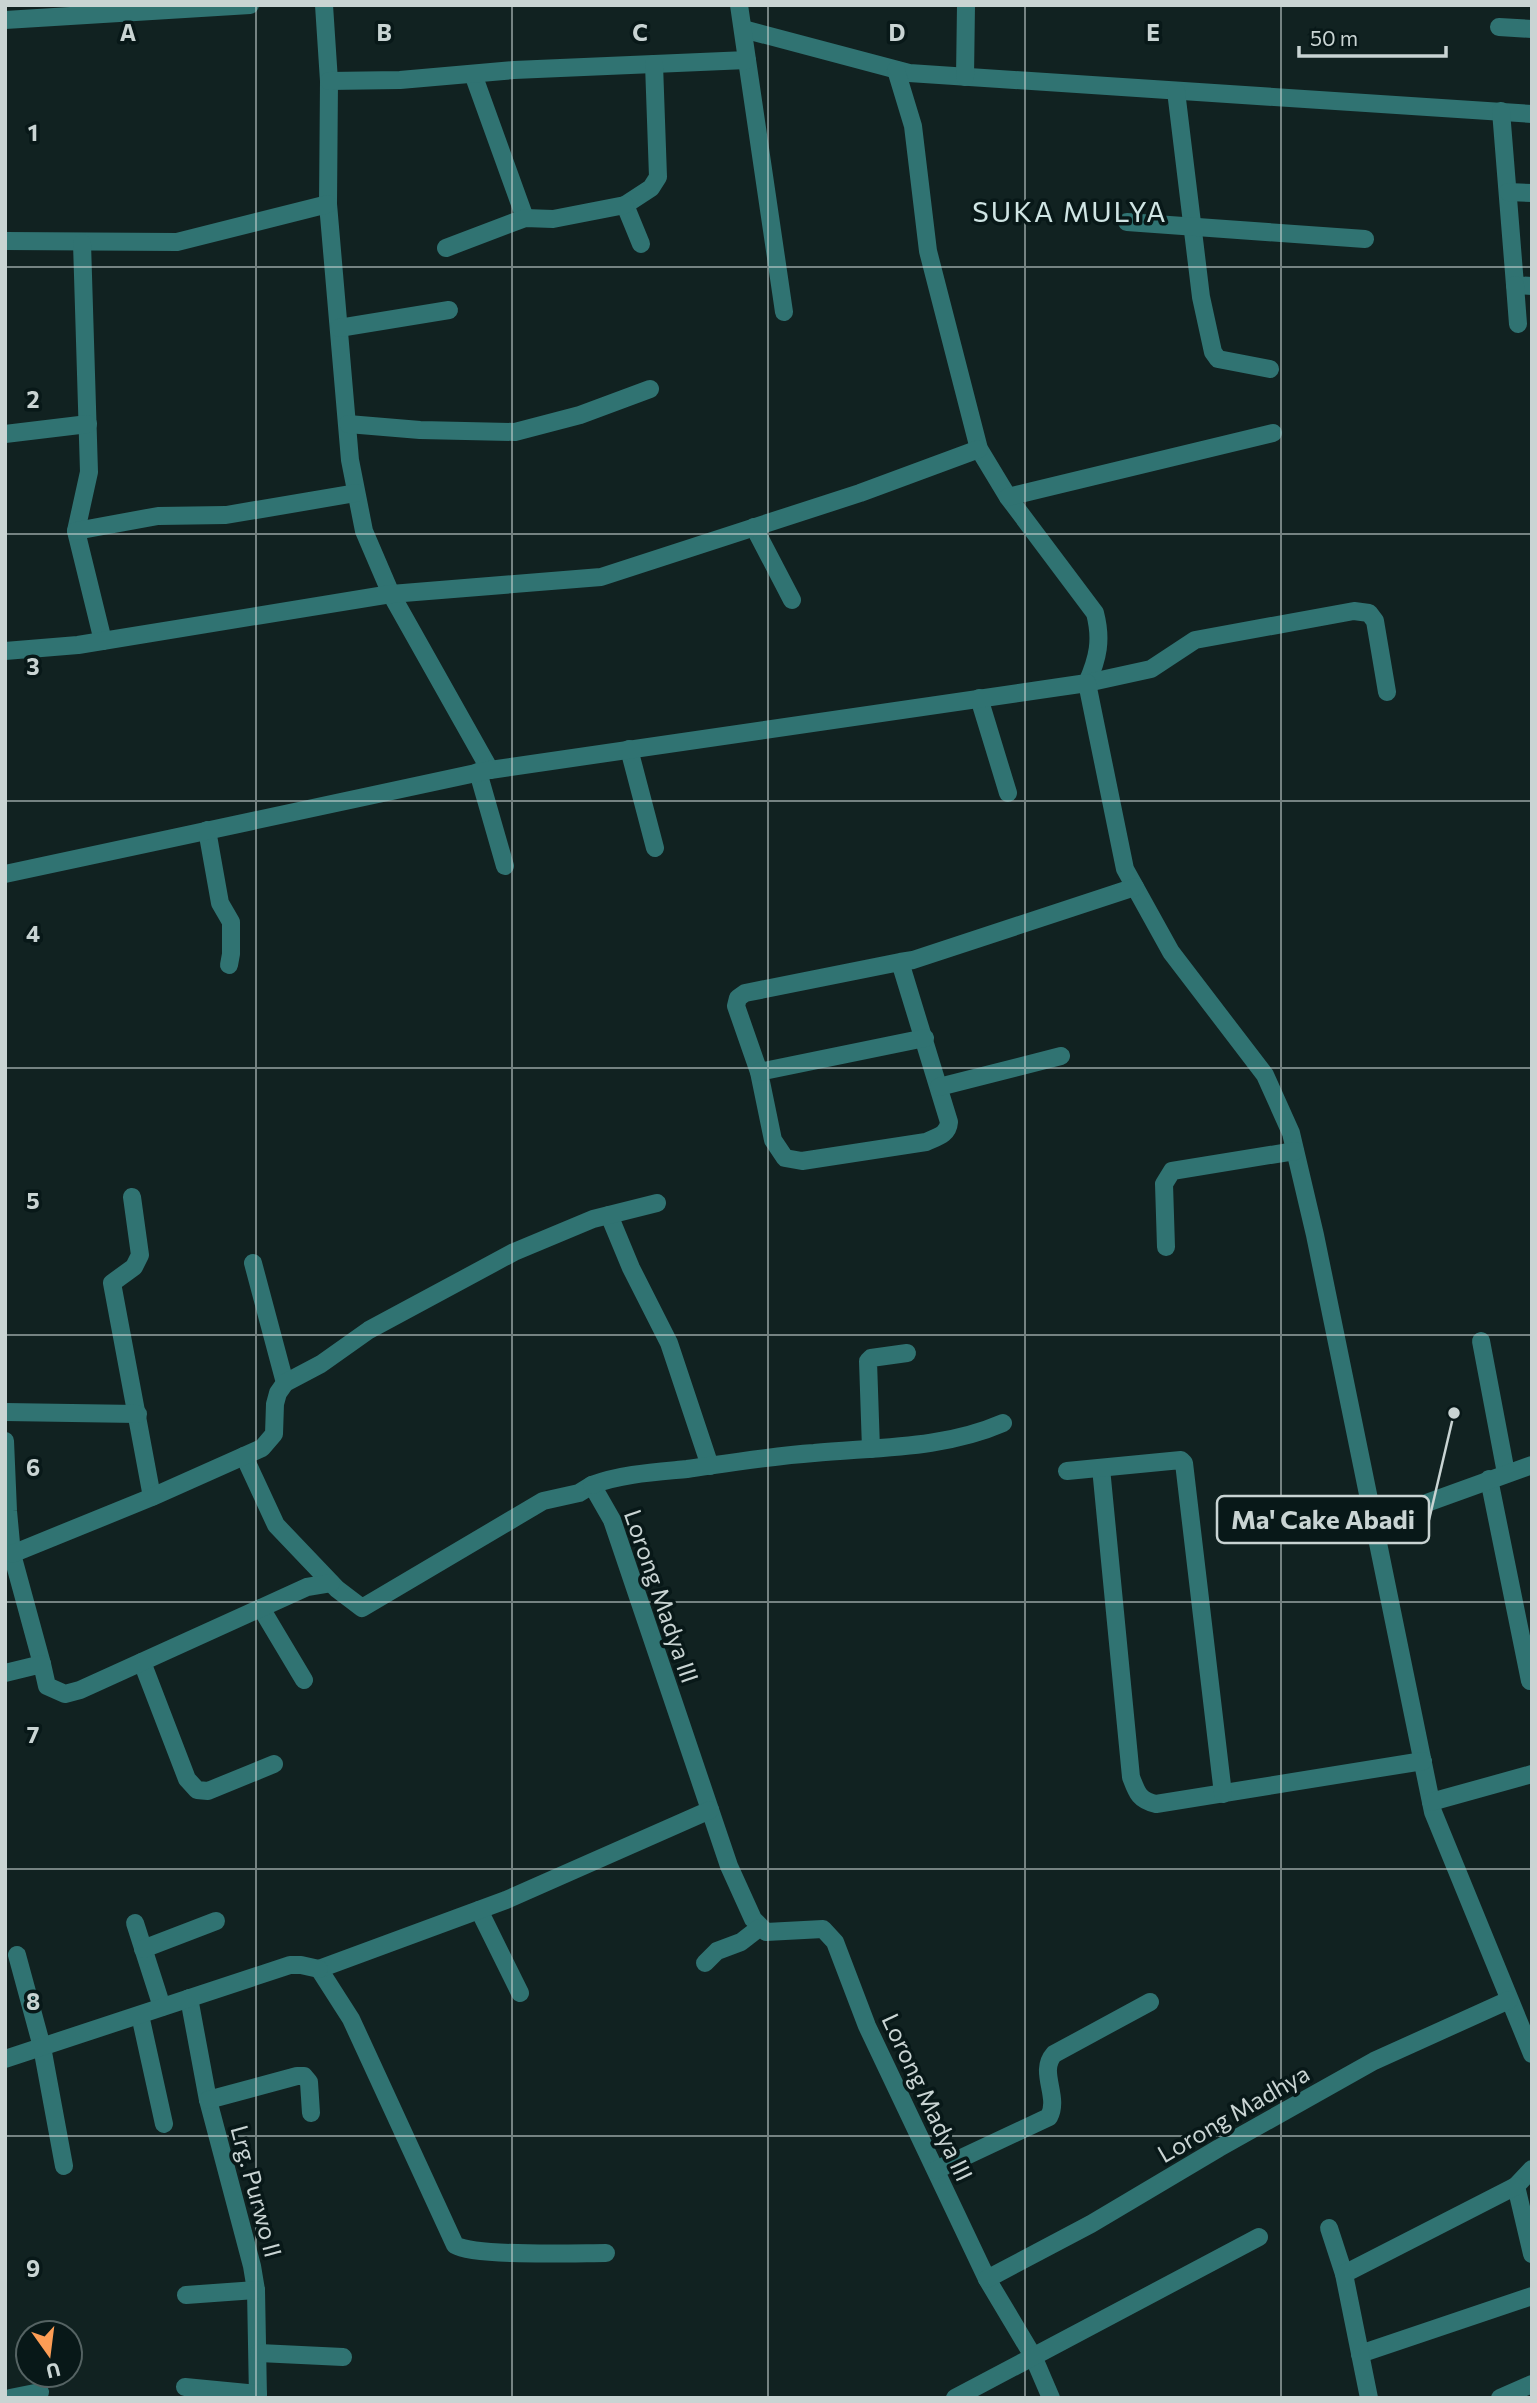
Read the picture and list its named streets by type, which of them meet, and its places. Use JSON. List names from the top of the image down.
{
  "streets": {
    "street": ["Lorong Madya III", "Lorong Madhya", "Lrg. Purwo II"]
  },
  "crossings": [
    ["Lorong Madya III", "Lorong Madhya"]
  ],
  "districts": ["SUKA MULYA"],
  "places": ["Ma' Cake Abadi"],
  "scale_bar": "50 m",
  "north": "bottom",
  "grid": {
    "columns": [
      "A",
      "B",
      "C",
      "D",
      "E"
    ],
    "rows": [
      "1",
      "2",
      "3",
      "4",
      "5",
      "6",
      "7",
      "8",
      "9"
    ]
  }
}
